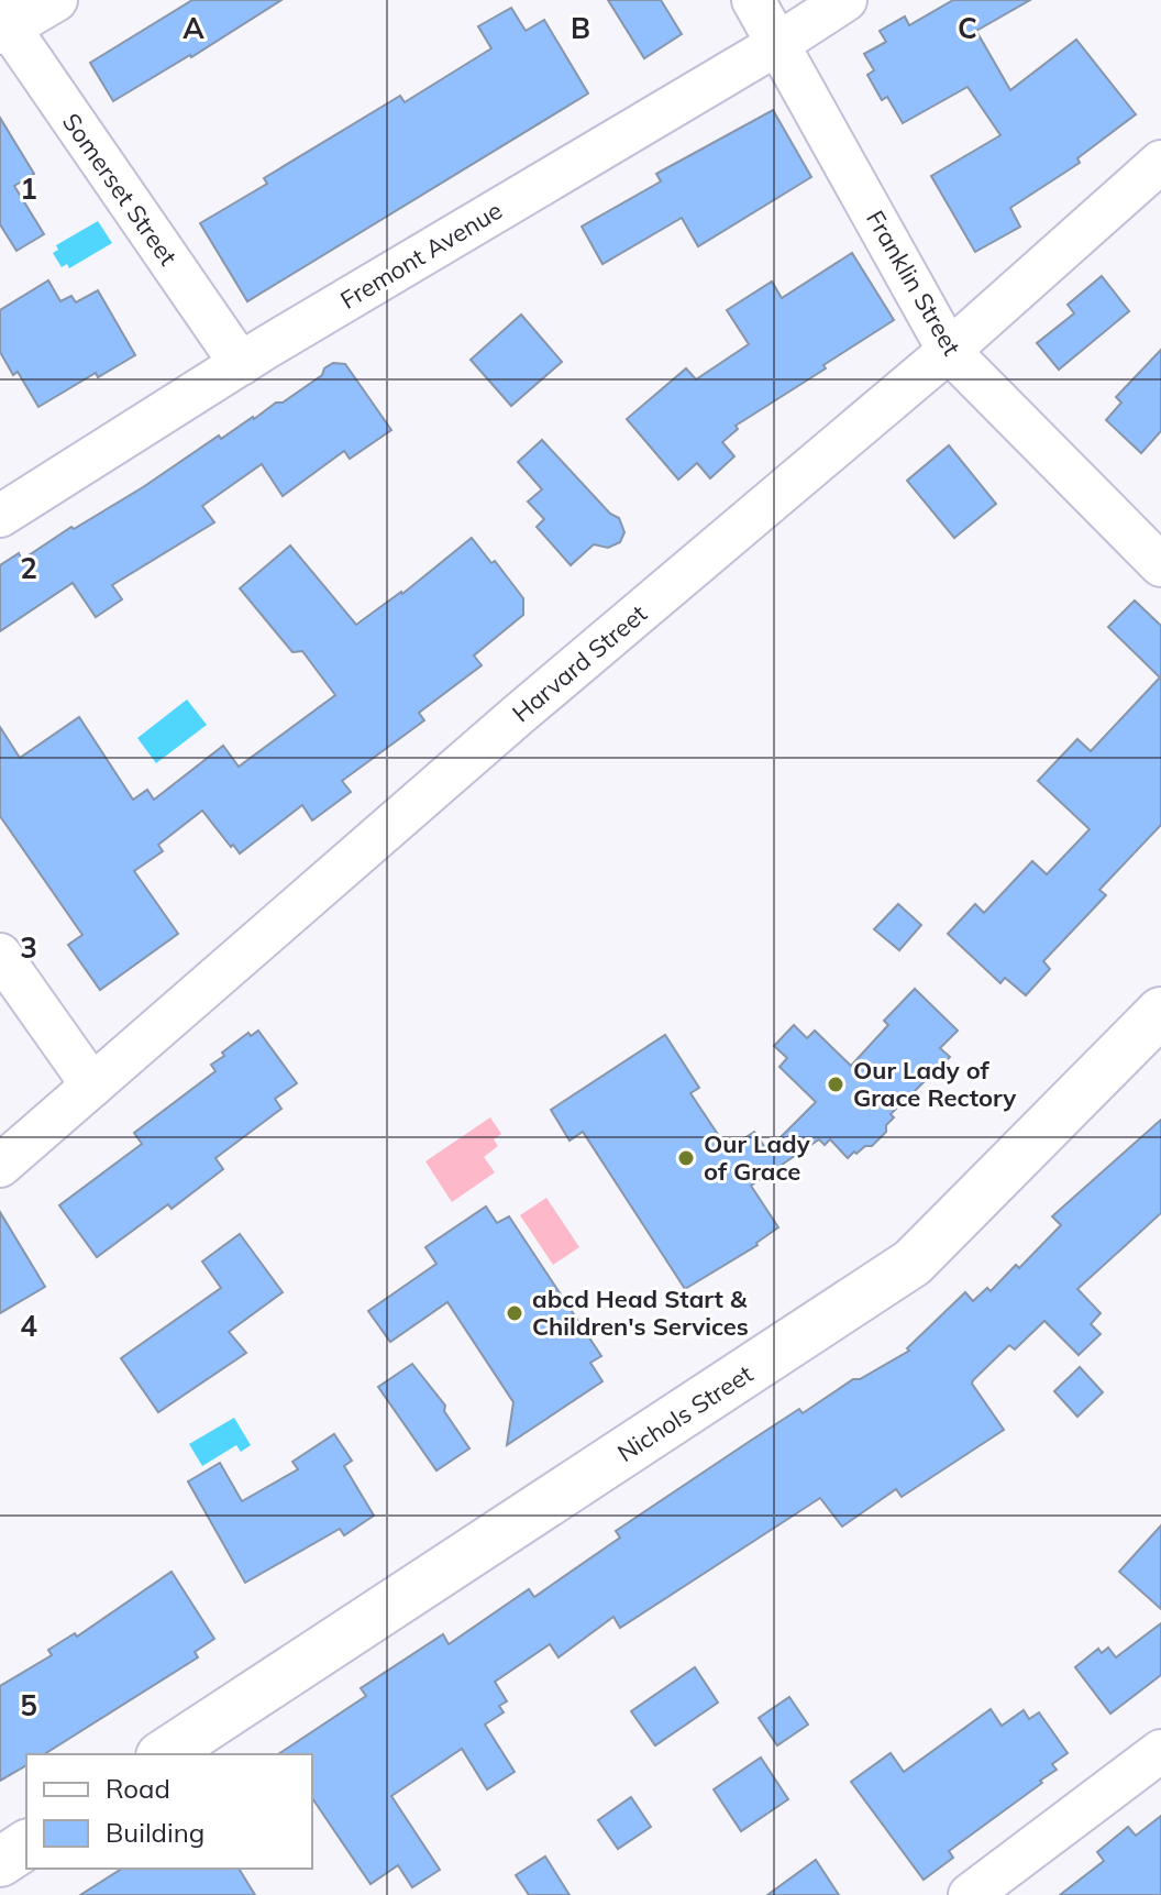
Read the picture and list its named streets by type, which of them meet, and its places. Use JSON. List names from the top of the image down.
{
  "streets": {
    "street": [
      "Somerset Street",
      "Fremont Avenue",
      "Franklin Street",
      "Harvard Street",
      "Nichols Street"
    ]
  },
  "crossings": [
    ["Somerset Street", "Fremont Avenue"],
    ["Fremont Avenue", "Franklin Street"],
    ["Franklin Street", "Harvard Street"]
  ],
  "places": ["Our Lady of Grace Rectory", "Our Lady of Grace", "abcd Head Start & Children's Services"],
  "legend": ["Road", "Building"],
  "grid": {
    "columns": ["A", "B", "C"],
    "rows": [
      "1",
      "2",
      "3",
      "4",
      "5"
    ]
  }
}
